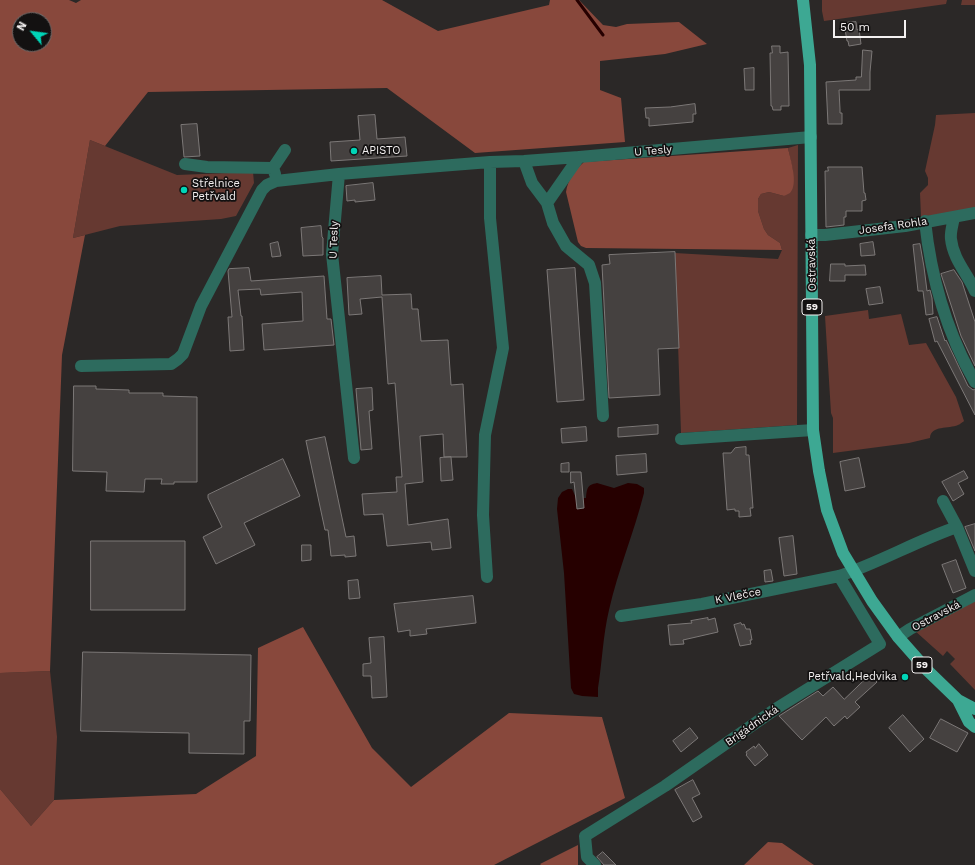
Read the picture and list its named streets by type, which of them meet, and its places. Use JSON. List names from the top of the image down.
{
  "streets": {
    "main road": ["Ostravská", "59"],
    "street": [
      "U Tesly",
      "Josefa Rohla",
      "K Vlečce",
      "Brigádnická"
    ]
  },
  "crossings": [
    ["U Tesly", "Ostravská"],
    ["Josefa Rohla", "Ostravská"],
    ["Ostravská", "K Vlečce"],
    ["K Vlečce", "Brigádnická"]
  ],
  "places": ["APISTO", "Střelnice Petřvald", "Petřvald,Hedvika"],
  "scale_bar": "50 m",
  "north": "top left"
}
